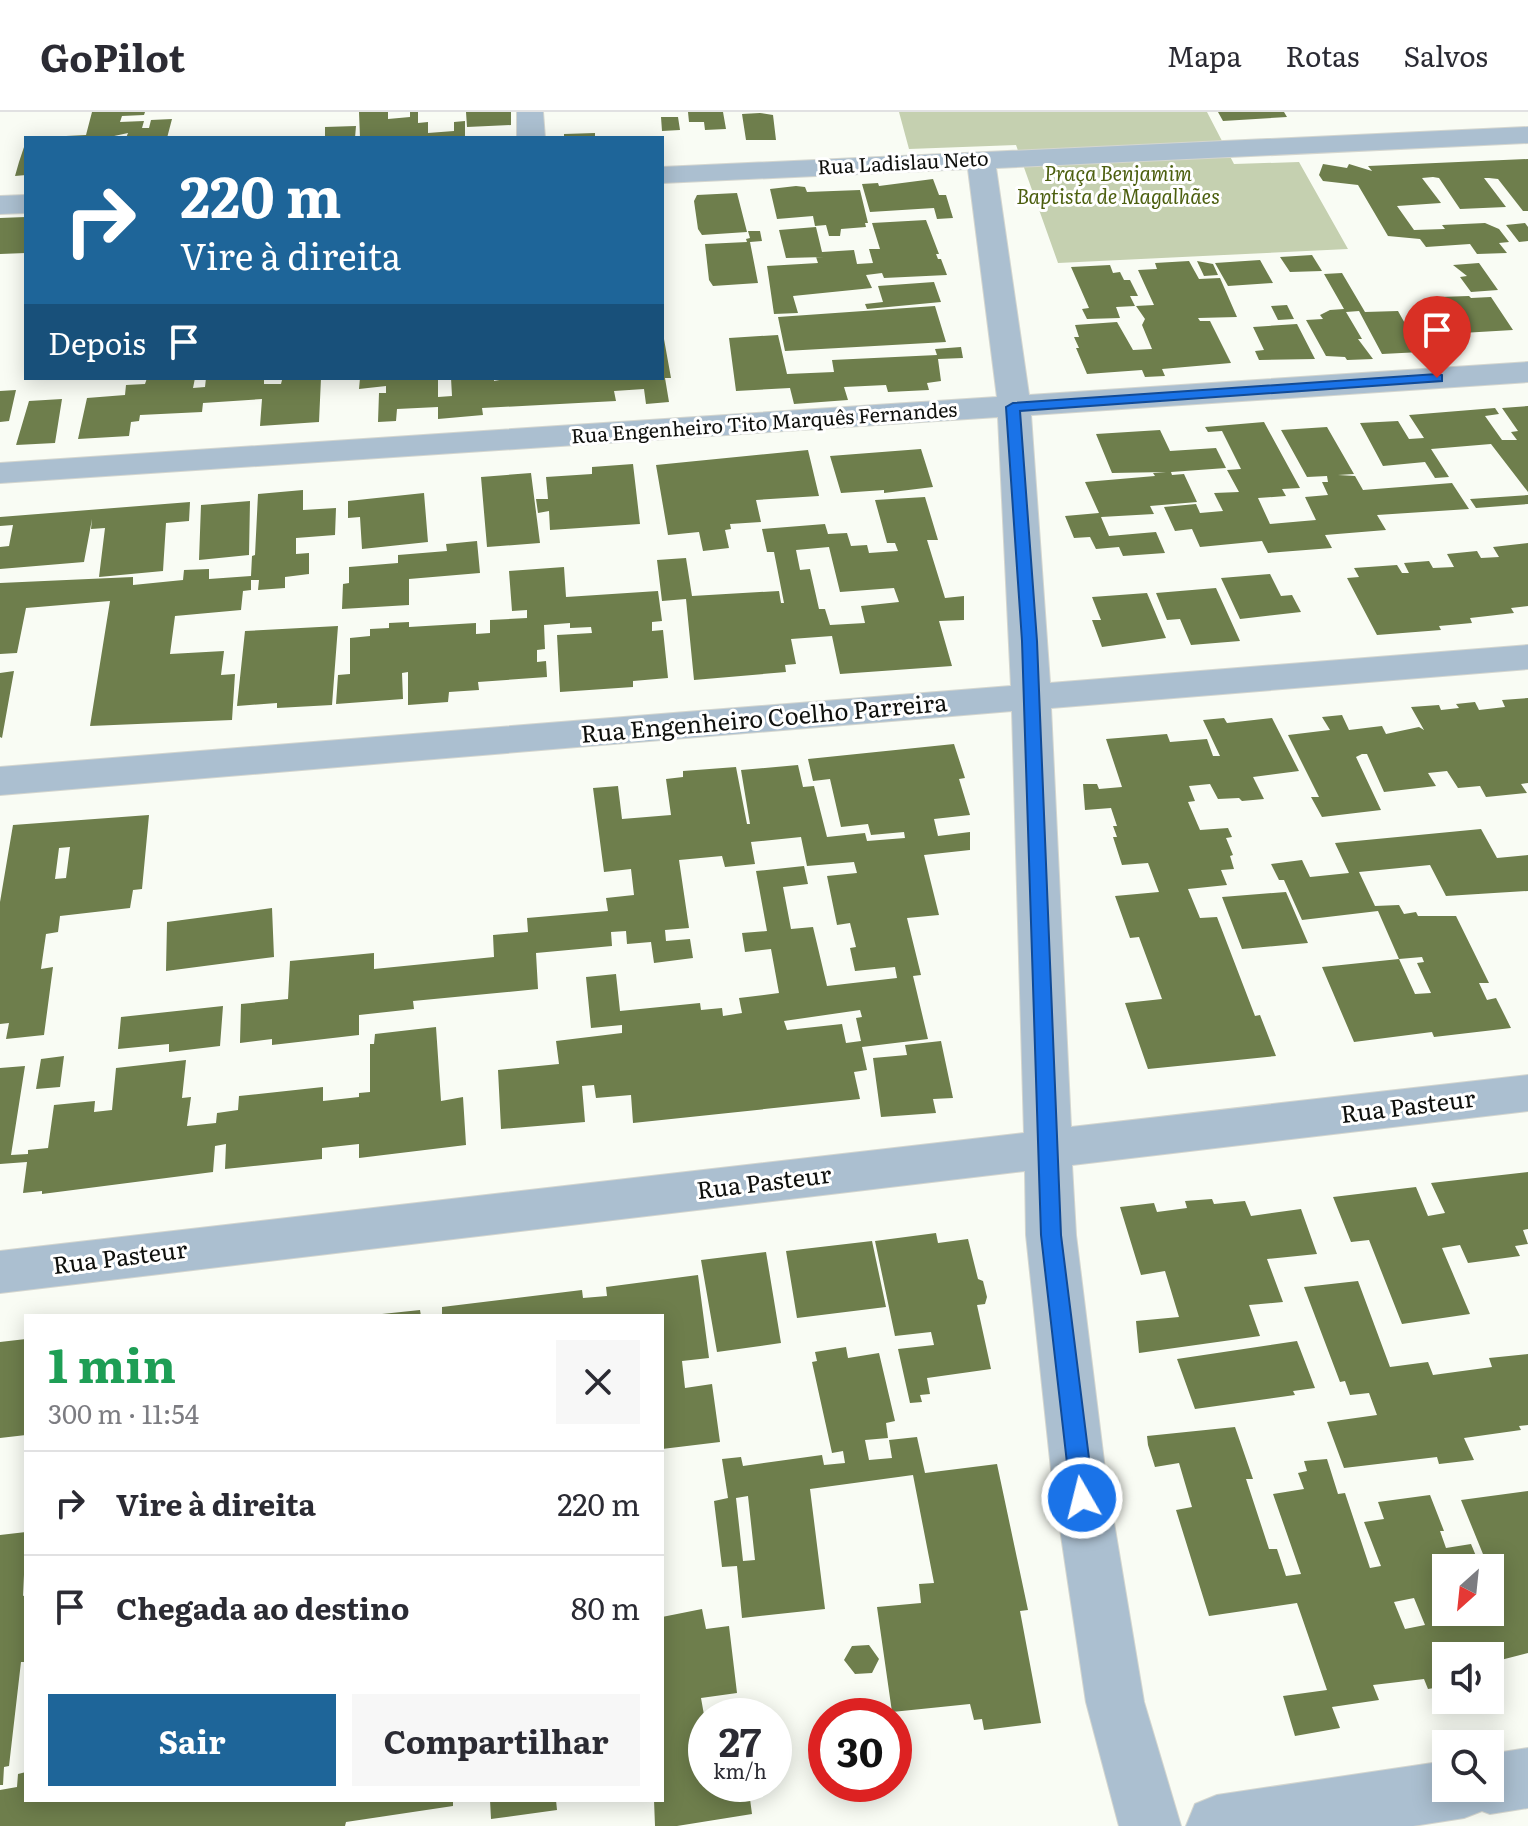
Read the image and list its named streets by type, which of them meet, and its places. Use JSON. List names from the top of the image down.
{
  "streets": {
    "street": [
      "Rua Ladislau Neto",
      "Rua Engenheiro Tito Marquês Fernandes",
      "Rua Engenheiro Coelho Parreira",
      "Rua Pasteur"
    ]
  },
  "parks": ["Praça Benjamim Baptista de Magalhães"],
  "north": "bottom left",
  "page": {
    "header": "GoPilot",
    "nav": ["Mapa", "Rotas", "Salvos"],
    "turn": ["220 m", "Vire à direita"],
    "then": "Depois",
    "heading": ["1 min", "300 m · 11:54"],
    "list": [
      {
        "name": "Vire à direita",
        "value": "220 m"
      },
      {
        "name": "Chegada ao destino",
        "value": "80 m"
      }
    ],
    "buttons": ["Sair", "Compartilhar"],
    "speed": "27 km/h",
    "limit": "30"
  }
}
